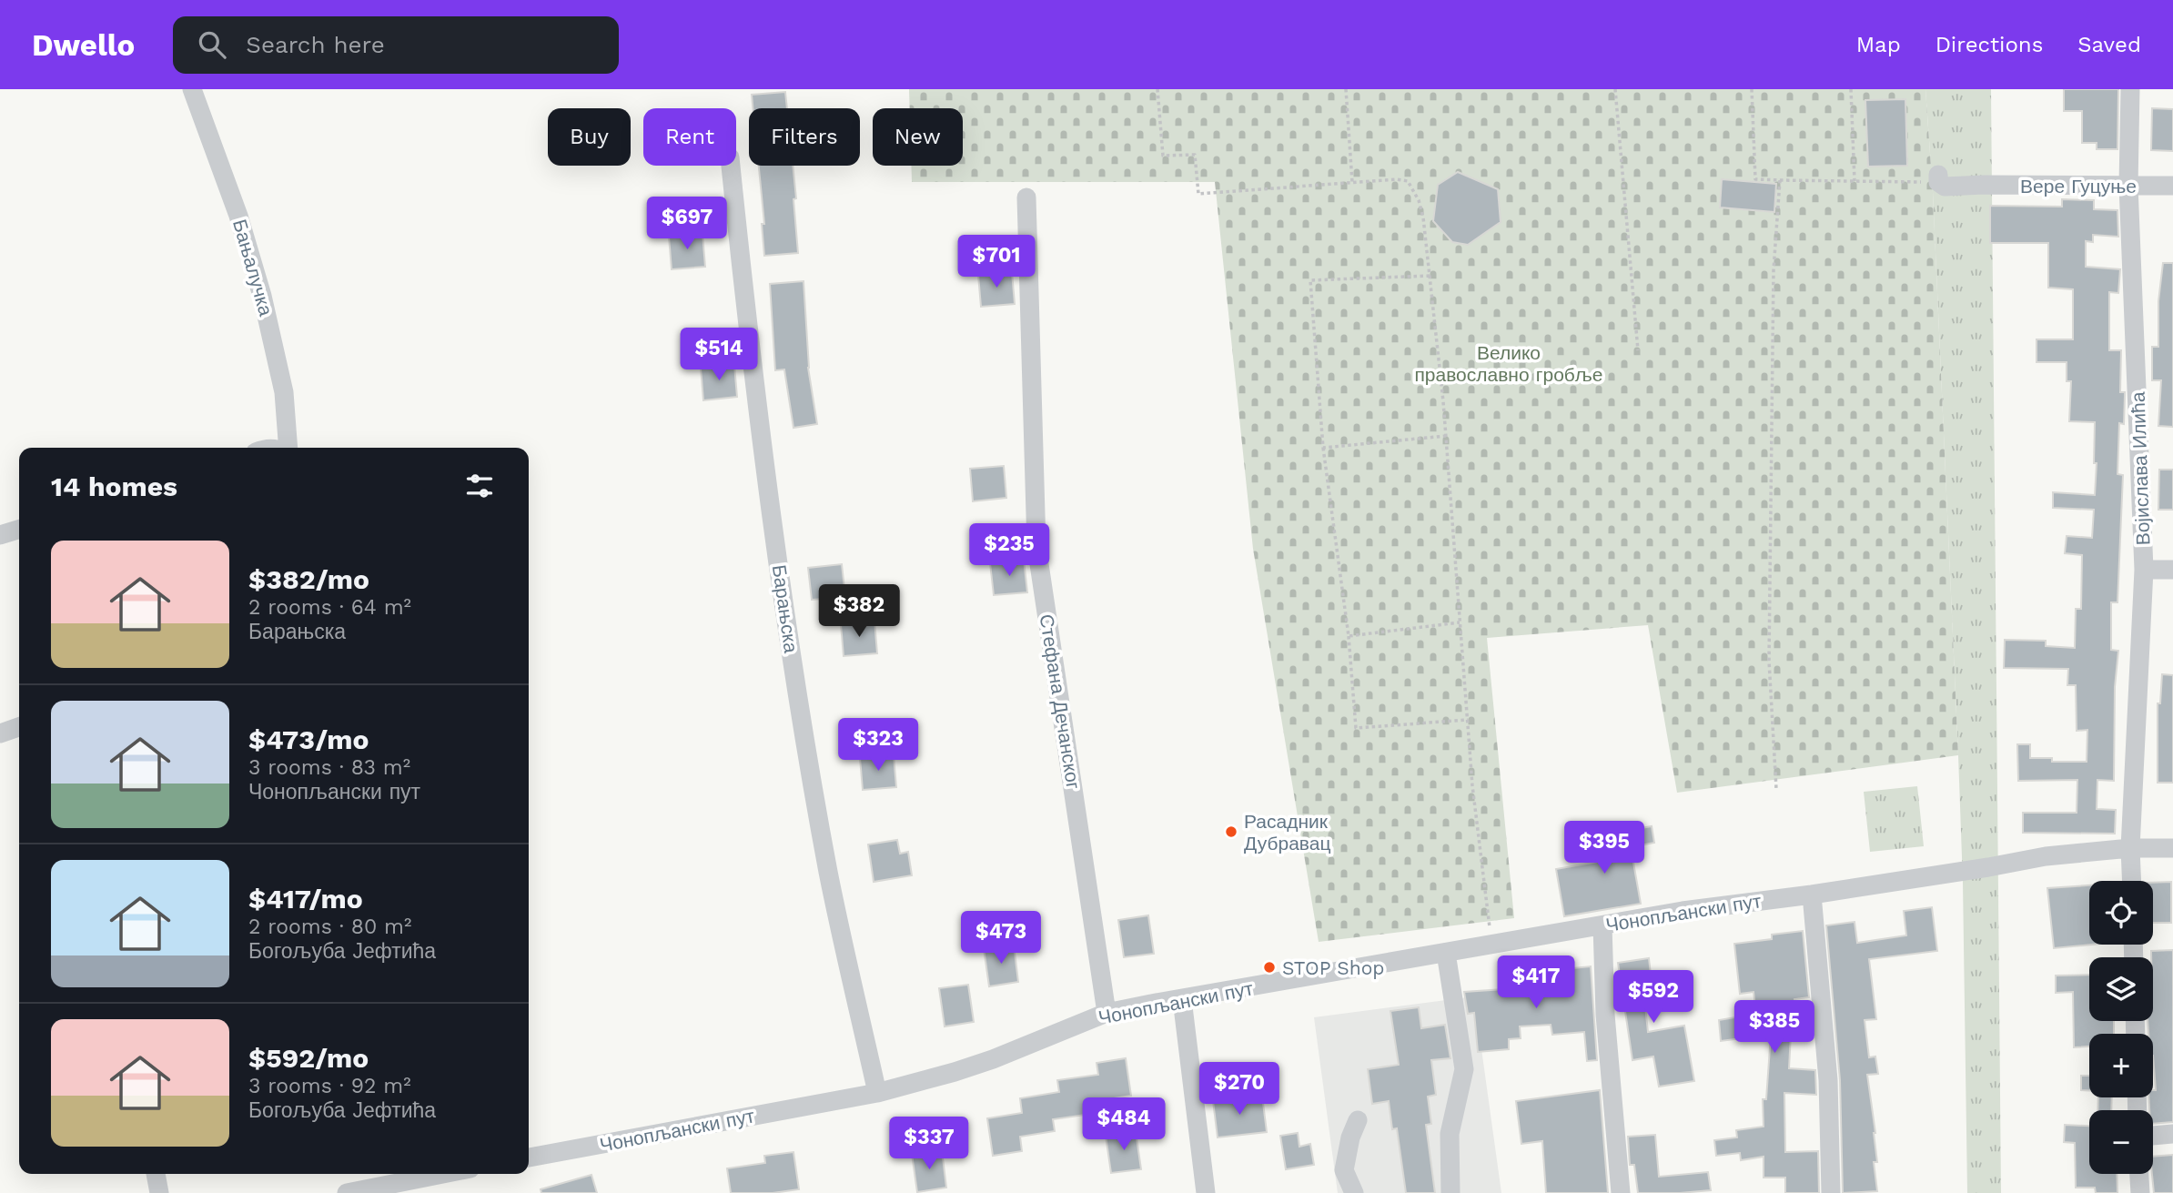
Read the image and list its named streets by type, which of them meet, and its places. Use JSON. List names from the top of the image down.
{
  "streets": {
    "street": [
      "Вере Гуцуње",
      "Бањалучка",
      "Војислава Илића",
      "Барањска",
      "Стефана Дечанског",
      "Чонопљански пут"
    ]
  },
  "crossings": [
    ["Вере Гуцуње", "Војислава Илића"],
    ["Војислава Илића", "Чонопљански пут"],
    ["Барањска", "Чонопљански пут"],
    ["Стефана Дечанског", "Чонопљански пут"]
  ],
  "parks": ["Велико православно гробље"],
  "places": ["Расадник Дубравац", "STOP Shop"],
  "page": {
    "header": "Dwello",
    "search": "Search here",
    "nav": ["Map", "Directions", "Saved"],
    "chip": [
      "Buy",
      "Rent",
      "Filters",
      "New"
    ],
    "price": [
      "$697",
      "$701",
      "$514",
      "$235",
      "$382",
      "$323",
      "$395",
      "$473",
      "$417",
      "$592",
      "$385",
      "$270",
      "$484",
      "$337"
    ],
    "heading": "14 homes",
    "list": [
      {
        "name": "$382/mo",
        "note": "2 rooms · 64 m² · Барањска"
      },
      {
        "name": "$473/mo",
        "note": "3 rooms · 83 m² · Чонопљански пут"
      },
      {
        "name": "$417/mo",
        "note": "2 rooms · 80 m² · Богољуба Јефтића"
      },
      {
        "name": "$592/mo",
        "note": "3 rooms · 92 m² · Богољуба Јефтића"
      }
    ],
    "map_buttons": ["+", "−"]
  }
}
